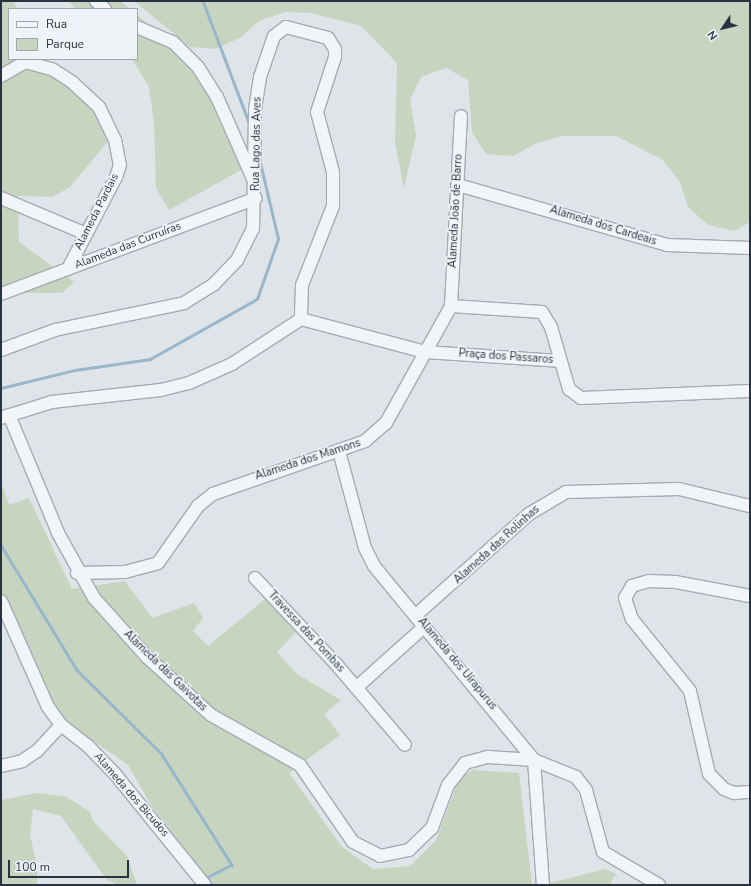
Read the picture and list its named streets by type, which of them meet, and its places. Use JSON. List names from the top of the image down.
{
  "streets": {
    "street": [
      "Rua Lago das Aves",
      "Alameda João de Barro",
      "Alameda Pardais",
      "Alameda dos Cardeais",
      "Alameda das Curruíras",
      "Praça dos Passaros",
      "Alameda dos Mamons",
      "Alameda das Rolinhas",
      "Travessa das Pombas",
      "Alameda dos Uírapurus",
      "Alameda das Gaivotas",
      "Alameda dos Bicudos"
    ]
  },
  "crossings": [
    ["Rua Lago das Aves", "Alameda das Curruíras"],
    ["Alameda João de Barro", "Alameda dos Cardeais"],
    ["Alameda João de Barro", "Praça dos Passaros"],
    ["Alameda Pardais", "Alameda das Curruíras"],
    ["Praça dos Passaros", "Alameda dos Mamons"],
    ["Alameda dos Mamons", "Alameda dos Uírapurus"],
    ["Alameda dos Mamons", "Alameda das Gaivotas"],
    ["Alameda das Rolinhas", "Alameda dos Uírapurus"],
    ["Alameda dos Uírapurus", "Alameda das Gaivotas"]
  ],
  "legend": ["Rua", "Parque"],
  "scale_bar": "100 m",
  "north": "bottom left"
}
